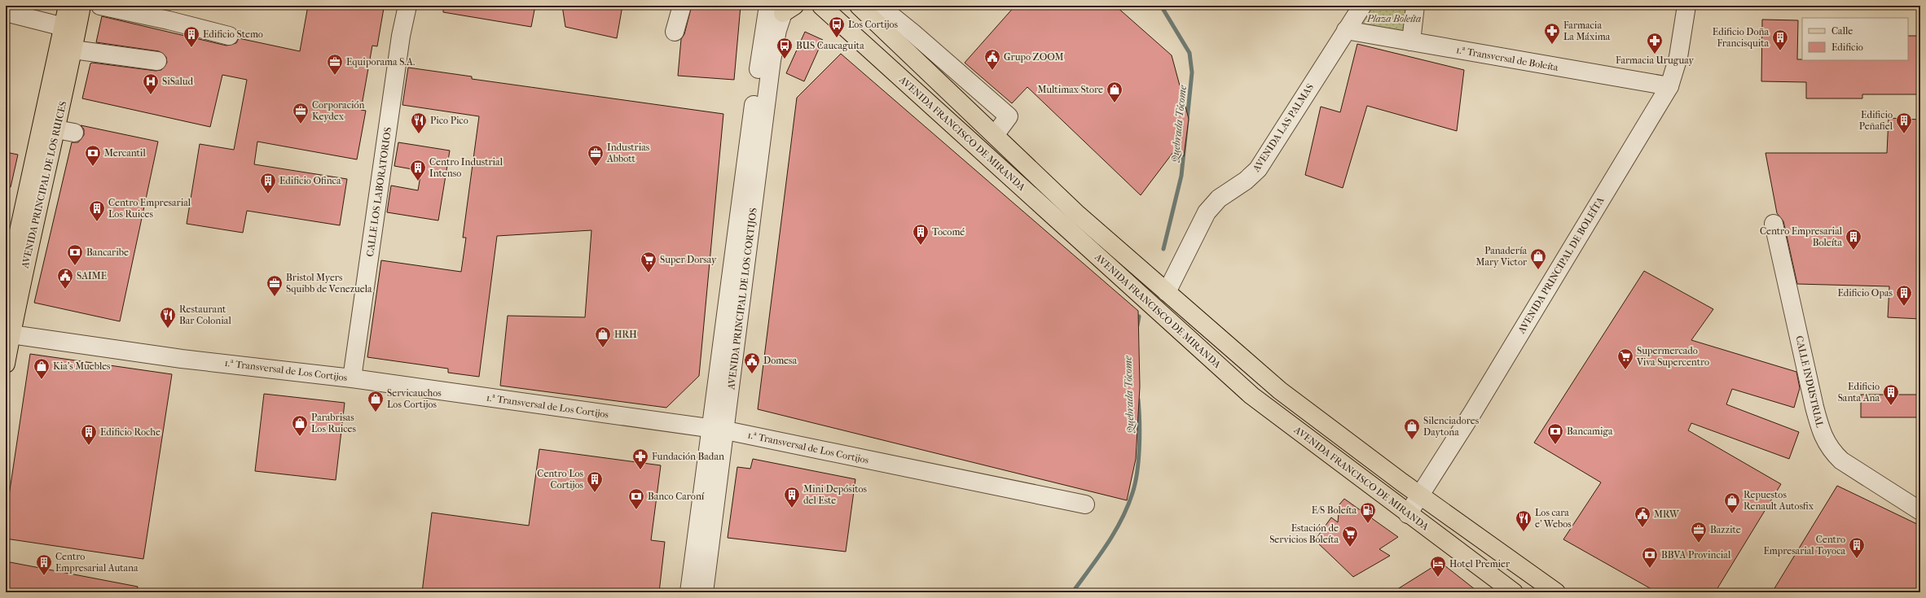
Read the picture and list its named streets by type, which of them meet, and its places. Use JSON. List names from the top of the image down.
{
  "streets": {
    "main road": ["AVENIDA FRANCISCO DE MIRANDA", "AVENIDA PRINCIPAL DE LOS RUICES"],
    "street": [
      "1.ª Transversal de Boleíta",
      "AVENIDA LAS PALMAS",
      "CALLE LOS LABORATORIOS",
      "AVENIDA PRINCIPAL DE BOLEÍTA",
      "AVENIDA PRINCIPAL DE LOS CORTIJOS",
      "1.ª Transversal de Los Cortijos",
      "CALLE INDUSTRIAL"
    ]
  },
  "crossings": [
    ["1.ª Transversal de Boleíta", "AVENIDA LAS PALMAS"],
    ["1.ª Transversal de Boleíta", "AVENIDA PRINCIPAL DE BOLEÍTA"],
    ["AVENIDA LAS PALMAS", "AVENIDA FRANCISCO DE MIRANDA"],
    ["AVENIDA FRANCISCO DE MIRANDA", "AVENIDA PRINCIPAL DE BOLEÍTA"],
    ["AVENIDA PRINCIPAL DE LOS RUICES", "1.ª Transversal de Los Cortijos"],
    ["CALLE LOS LABORATORIOS", "1.ª Transversal de Los Cortijos"],
    ["AVENIDA PRINCIPAL DE LOS CORTIJOS", "1.ª Transversal de Los Cortijos"]
  ],
  "water": ["Quebrada Tócome"],
  "parks": ["Plaza Boleíta"],
  "places": {
    "bus stop": ["Los Cortijos", "BUS Caucaguita"],
    "pharmacy": ["Farmacia La Máxima", "Farmacia Uruguay", "Fundación Badan"],
    "building": [
      "Edificio Stemo",
      "Edificio Doña Francisquita",
      "Edificio Peñafiel",
      "Centro Industrial Intenso",
      "Edificio Ofinca",
      "Centro Empresarial Los Ruices",
      "Tocomé",
      "Centro Empresarial Boleíta",
      "Edificio Opas",
      "Edificio Santa Ana",
      "Edificio Roche",
      "Centro Los Cortijos",
      "Mini Depósitos del Este",
      "Centro Empresarial Toyoca",
      "Centro Empresarial Autana"
    ],
    "public building": [
      "Grupo ZOOM",
      "SAIME",
      "Domesa",
      "MRW"
    ],
    "office": [
      "Equiporama S.A.",
      "Corporación Keydex",
      "Industrias Abbott",
      "Bristol Myers Squibb de Venezuela",
      "Bazzite"
    ],
    "hospital": ["SiSalud"],
    "shop": [
      "Multimax Store",
      "Panadería Mary Victor",
      "HRH",
      "Kia's Muebles",
      "Servicauchos Los Cortijos",
      "Parabrisas Los Ruices",
      "Silenciadores Daytona",
      "Repuestos Renault Autosfix"
    ],
    "restaurant": ["Pico Pico", "Restaurant Bar Colonial", "Los cara e' Webos"],
    "bank": [
      "Mercantil",
      "Bancaribe",
      "Bancamiga",
      "Banco Caroní",
      "BBVA Provincial"
    ],
    "supermarket": ["Super Dorsay", "Supermercado Viva Supercentro", "Estación de Servicios Boleíta"],
    "fuel station": ["E/S Boleíta"],
    "hotel": ["Hotel Premier"]
  },
  "legend": ["Calle", "Edificio"]
}
